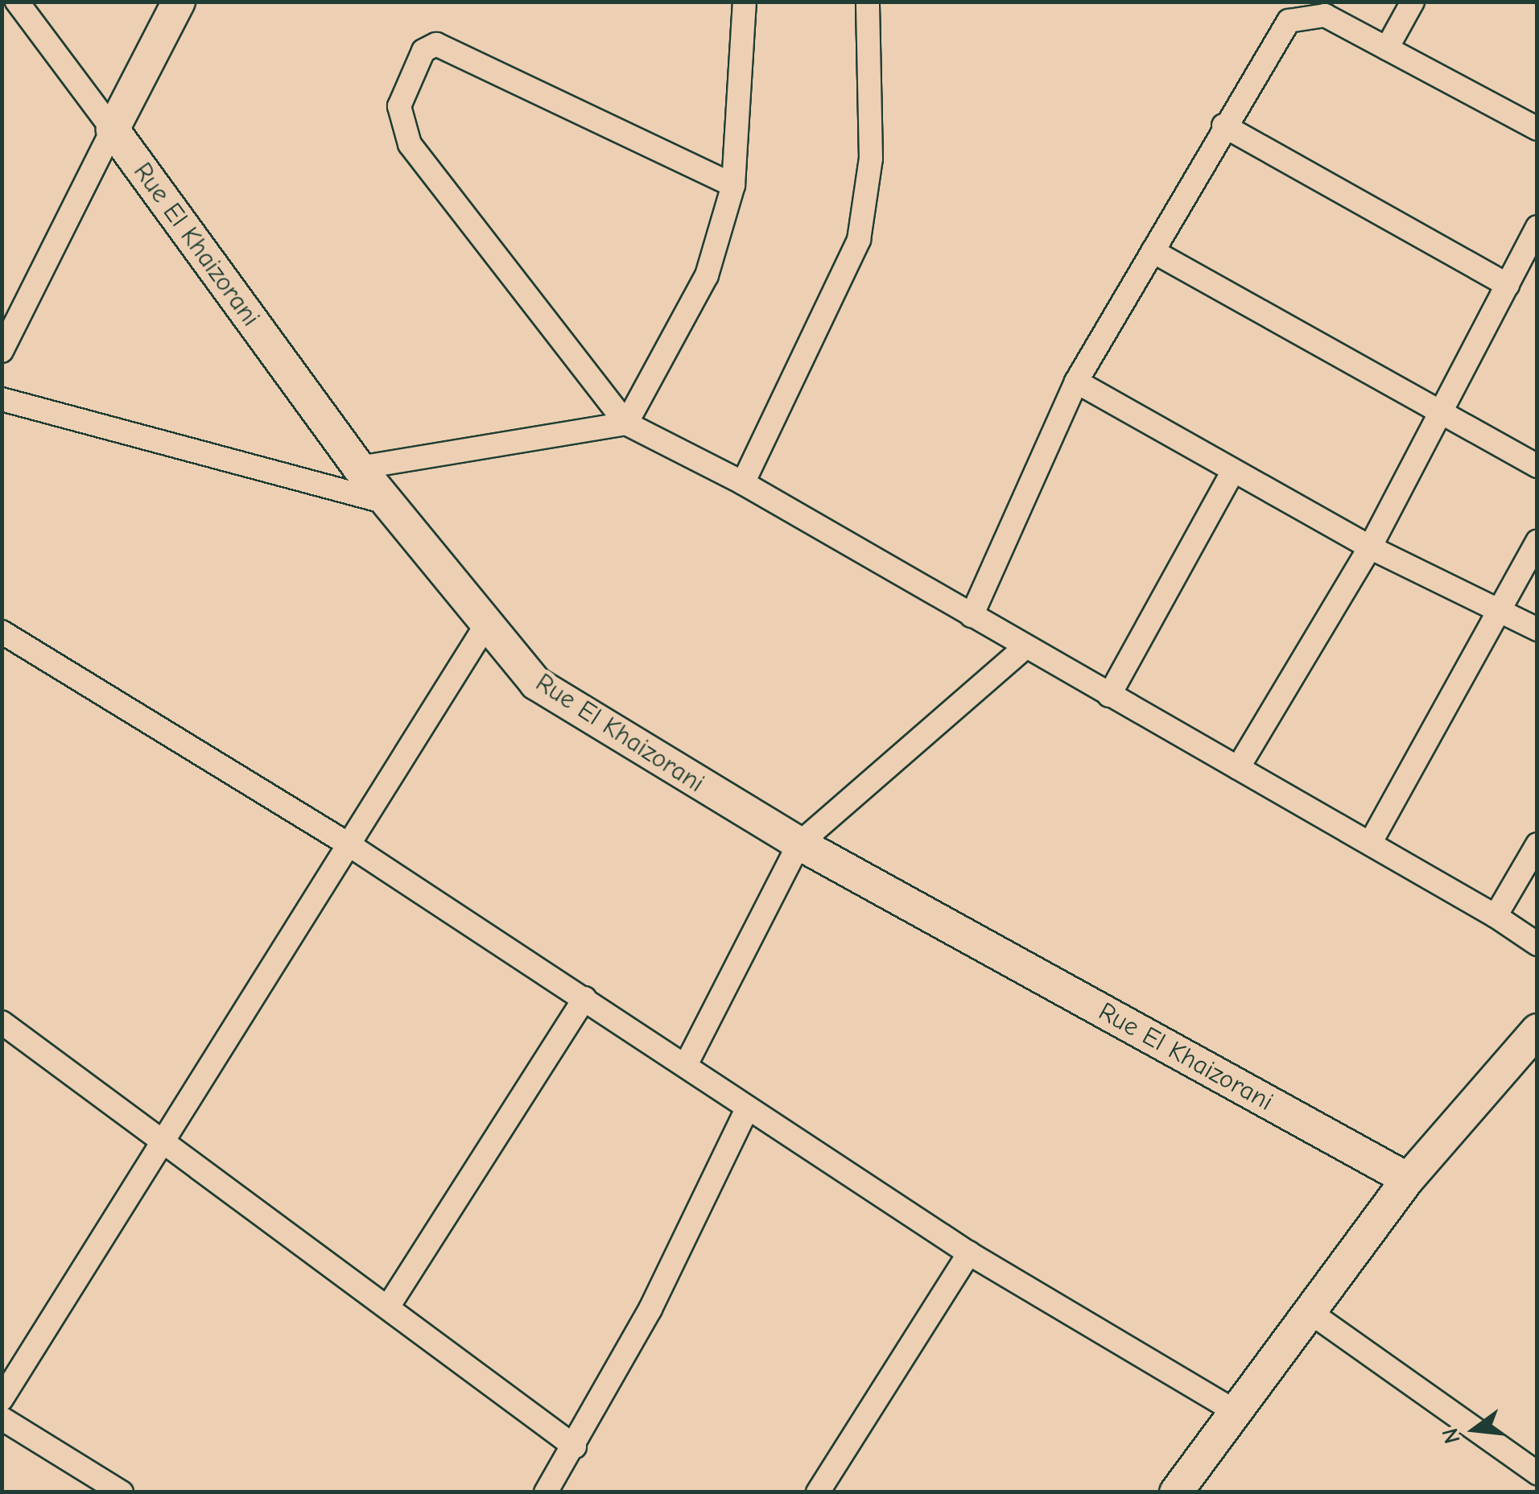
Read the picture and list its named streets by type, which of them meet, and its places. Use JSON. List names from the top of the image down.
{
  "streets": {
    "street": ["Rue El Khaizorani"]
  },
  "north": "left"
}
